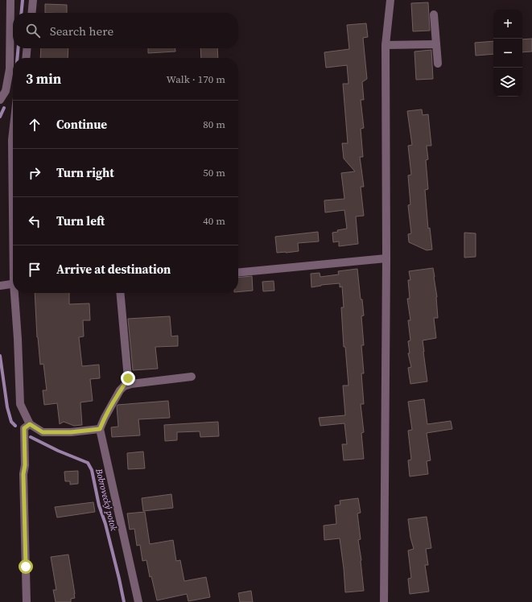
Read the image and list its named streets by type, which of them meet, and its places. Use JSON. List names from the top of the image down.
{
  "water": ["Bobrovecký potok"],
  "page": {
    "map_buttons": ["+", "−"],
    "search": "Search here",
    "heading": ["3 min", "Walk · 170 m"],
    "list": [
      ["Continue", "80 m"],
      ["Turn right", "50 m"],
      ["Turn left", "40 m"],
      "Arrive at destination"
    ]
  }
}
